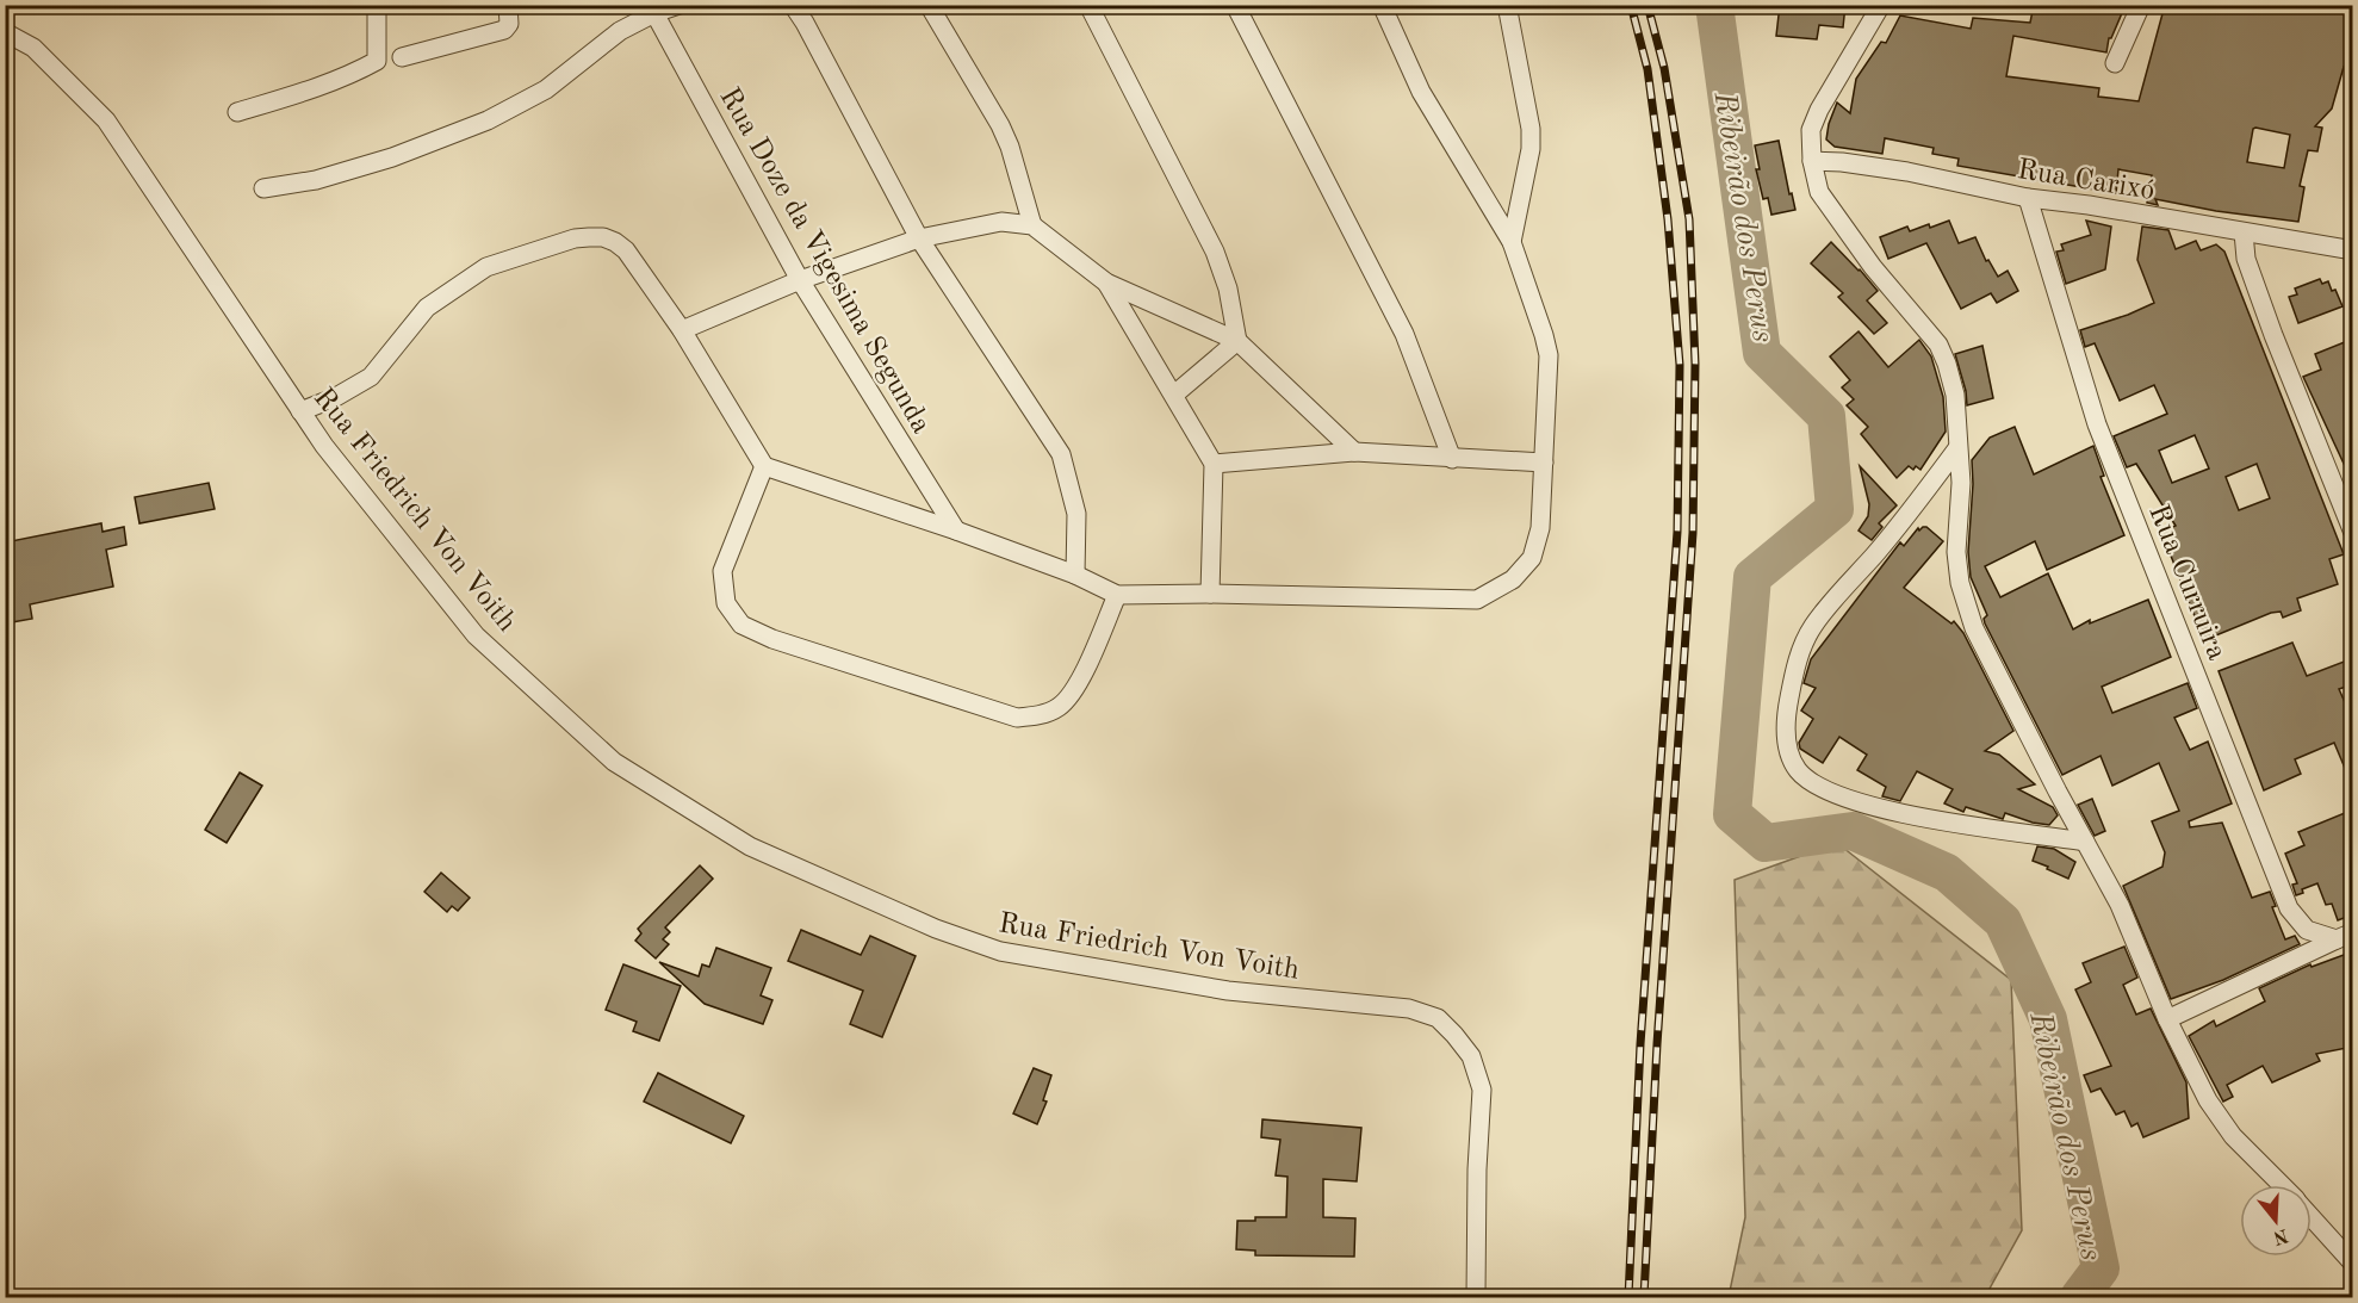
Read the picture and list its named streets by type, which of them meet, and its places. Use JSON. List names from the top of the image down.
{
  "streets": {
    "street": [
      "Rua Carixó",
      "Rua Doze da Vigesima Segunda",
      "Rua Friedrich Von Voith",
      "Rua Curruira"
    ]
  },
  "crossings": [
    ["Rua Carixó", "Rua Curruira"]
  ],
  "water": ["Ribeirão dos Perus"],
  "north": "bottom"
}
